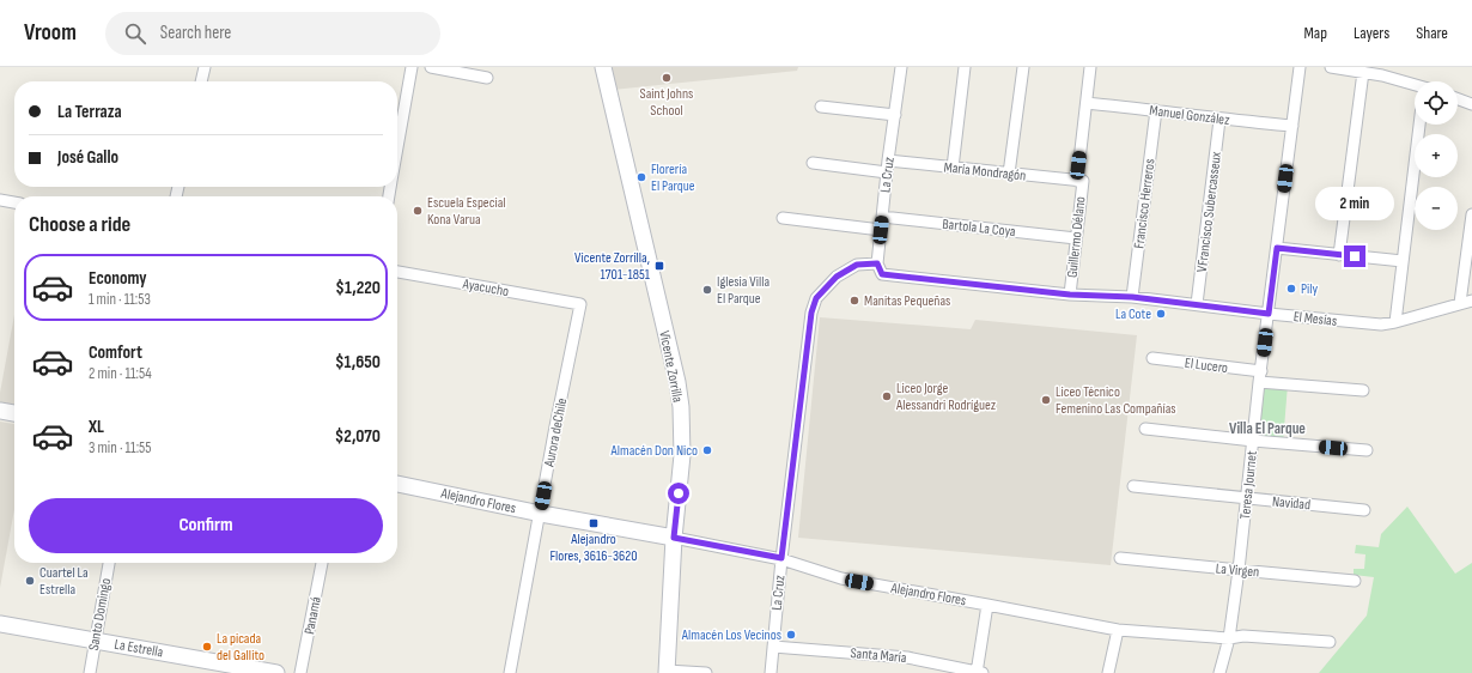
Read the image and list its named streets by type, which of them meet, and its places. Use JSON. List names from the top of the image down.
{
  "streets": {
    "main road": ["Vicente Zorrilla", "Alejandro Flores", "La Estrella"],
    "street": [
      "Manuel González",
      "María Mondragón",
      "La Cruz",
      "Francisco Herreros",
      "VFrancisco Subercasseux",
      "Bartola La Coya",
      "Guillermo Délano",
      "Ayacucho",
      "El Mesías",
      "El Lucero",
      "Aurora deChile",
      "Teresa Journet",
      "Navidad",
      "La Virgen",
      "Santo Domingo",
      "Panamá",
      "Santa María"
    ]
  },
  "crossings": [
    ["Manuel González", "Francisco Herreros"],
    ["Manuel González", "VFrancisco Subercasseux"],
    ["Manuel González", "Guillermo Délano"],
    ["Manuel González", "Teresa Journet"],
    ["María Mondragón", "La Cruz"],
    ["María Mondragón", "Guillermo Délano"],
    ["La Cruz", "Bartola La Coya"],
    ["La Cruz", "El Mesías"],
    ["La Cruz", "Alejandro Flores"],
    ["La Cruz", "Santa María"],
    ["Francisco Herreros", "El Mesías"],
    ["VFrancisco Subercasseux", "El Mesías"],
    ["Bartola La Coya", "Guillermo Délano"],
    ["Guillermo Délano", "El Mesías"],
    ["Ayacucho", "Aurora deChile"],
    ["El Mesías", "Teresa Journet"],
    ["El Lucero", "Teresa Journet"],
    ["Vicente Zorrilla", "Alejandro Flores"],
    ["Aurora deChile", "Alejandro Flores"],
    ["Teresa Journet", "Alejandro Flores"],
    ["Teresa Journet", "Navidad"],
    ["Teresa Journet", "La Virgen"],
    ["Santo Domingo", "La Estrella"]
  ],
  "districts": ["Villa El Parque"],
  "places": {
    "other": [
      "Saint Johns School",
      "Florería El Parque",
      "Escuela Especial Kona Varua",
      "Pily",
      "Iglesia Villa El Parque",
      "Manitas Pequeñas",
      "La Cote",
      "Liceo Jorge Alessandri Rodríguez",
      "Liceo Técnico Femenino Las Compañías",
      "Almacén Don Nico",
      "Cuartel La Estrella",
      "Almacén Los Vecinos",
      "La picada del Gallito"
    ],
    "transit": ["Vicente Zorrilla, 1701-1851", "Alejandro Flores, 3616-3620"]
  },
  "page": {
    "header": "Vroom",
    "search": "Search here",
    "nav": ["Map", "Layers", "Share"],
    "map_buttons": ["+", "−"],
    "banner": ["La Terraza", "José Gallo"],
    "bubble": "2 min",
    "heading": "Choose a ride",
    "list": [
      {
        "name": "Economy",
        "note": "1 min · 11:53",
        "value": "$1,220"
      },
      {
        "name": "Comfort",
        "note": "2 min · 11:54",
        "value": "$1,650"
      },
      {
        "name": "XL",
        "note": "3 min · 11:55",
        "value": "$2,070"
      }
    ],
    "buttons": "Confirm"
  }
}
